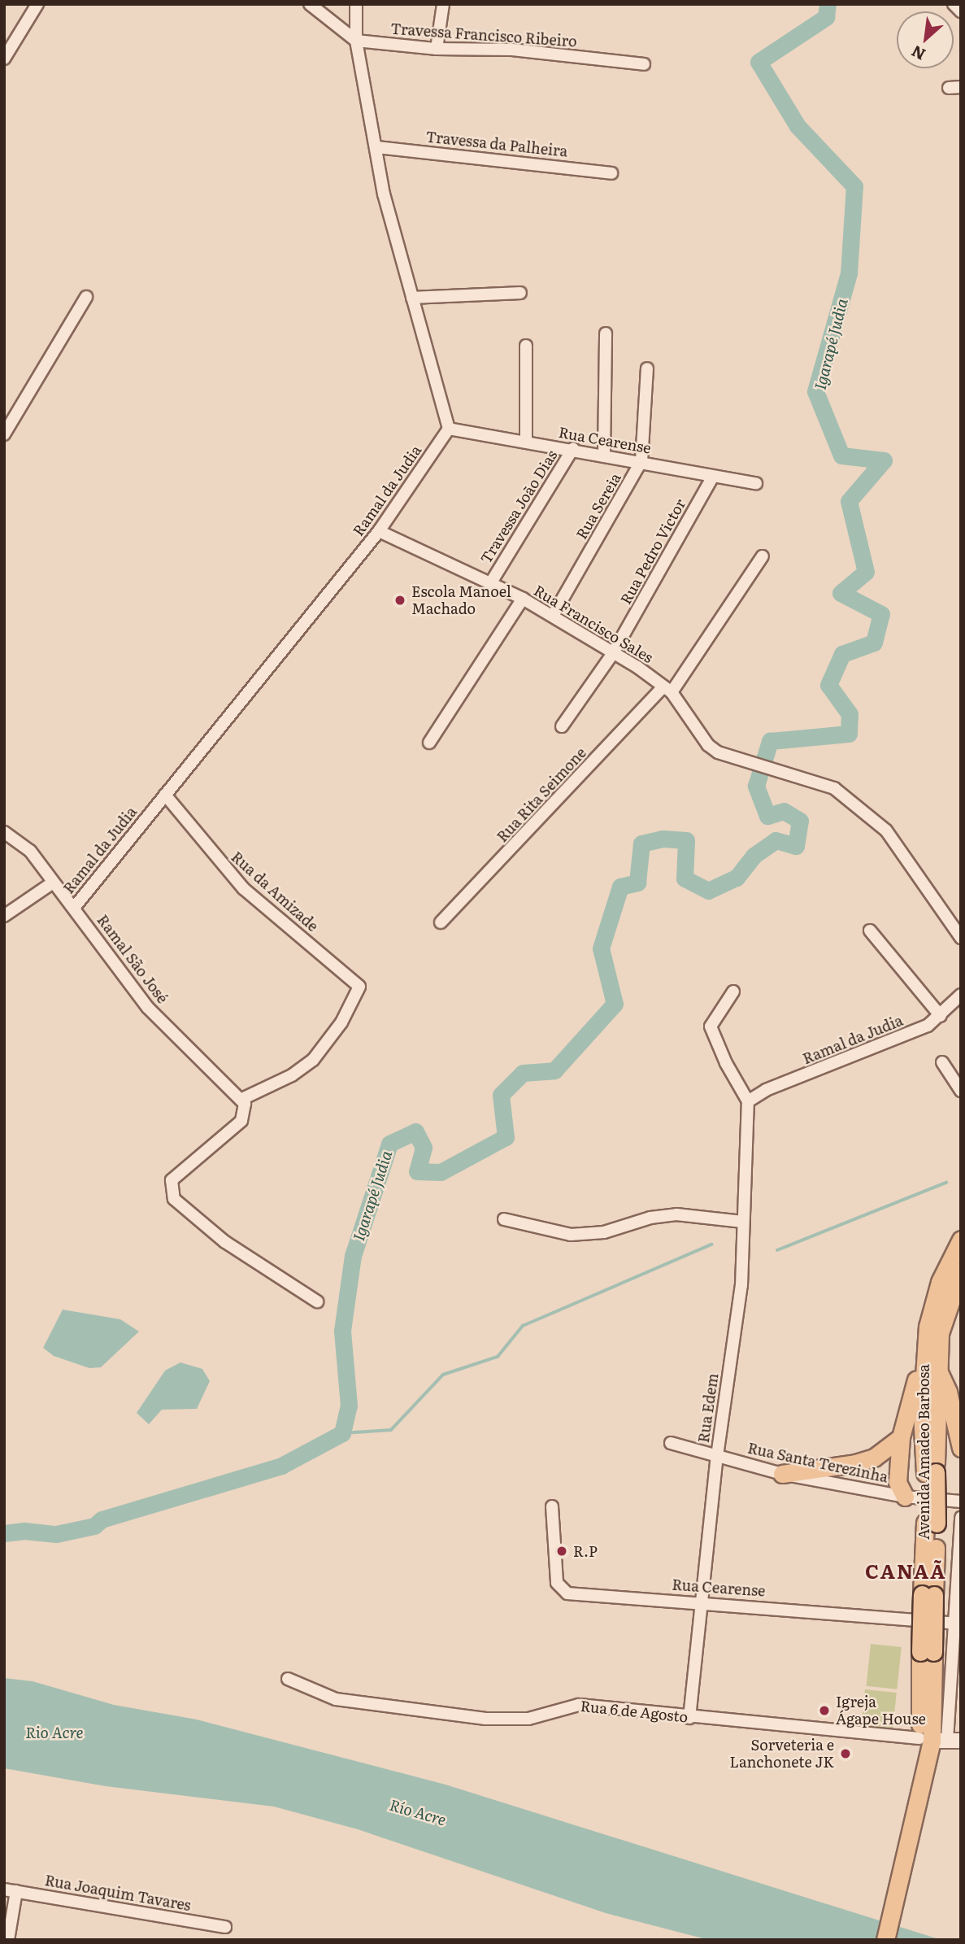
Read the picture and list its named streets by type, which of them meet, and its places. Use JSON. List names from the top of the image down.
{
  "streets": {
    "main road": ["Avenida Amadeo Barbosa"],
    "street": [
      "Travessa Francisco Ribeiro",
      "Travessa da Palheira",
      "Rua Cearense",
      "Ramal da Judia",
      "Rua Sereia",
      "Travessa João Dias",
      "Rua Pedro Victor",
      "Rua Francisco Sales",
      "Rua Rita Seimone",
      "Rua da Amizade",
      "Ramal São José",
      "Rua Edem",
      "Rua Santa Terezinha",
      "Rua 6 de Agosto",
      "Rua Joaquim Tavares"
    ]
  },
  "crossings": [
    ["Rua Cearense", "Ramal da Judia"],
    ["Rua Cearense", "Rua Sereia"],
    ["Rua Cearense", "Travessa João Dias"],
    ["Rua Cearense", "Rua Pedro Victor"],
    ["Rua Cearense", "Rua Edem"],
    ["Ramal da Judia", "Rua Francisco Sales"],
    ["Ramal da Judia", "Rua da Amizade"],
    ["Ramal da Judia", "Ramal São José"],
    ["Ramal da Judia", "Rua Edem"],
    ["Rua Sereia", "Rua Francisco Sales"],
    ["Travessa João Dias", "Rua Francisco Sales"],
    ["Rua Pedro Victor", "Rua Francisco Sales"],
    ["Rua Francisco Sales", "Rua Rita Seimone"],
    ["Rua da Amizade", "Ramal São José"],
    ["Rua Edem", "Rua Santa Terezinha"],
    ["Rua Edem", "Rua 6 de Agosto"],
    ["Avenida Amadeo Barbosa", "Rua 6 de Agosto"]
  ],
  "districts": ["CANAÃ"],
  "water": ["Igarapé Judia", "Rio Acre", "Río Acre"],
  "places": [
    "Escola Manoel Machado",
    "R.P",
    "Igreja Ágape House",
    "Sorveteria e Lanchonete JK"
  ],
  "north": "bottom left"
}
